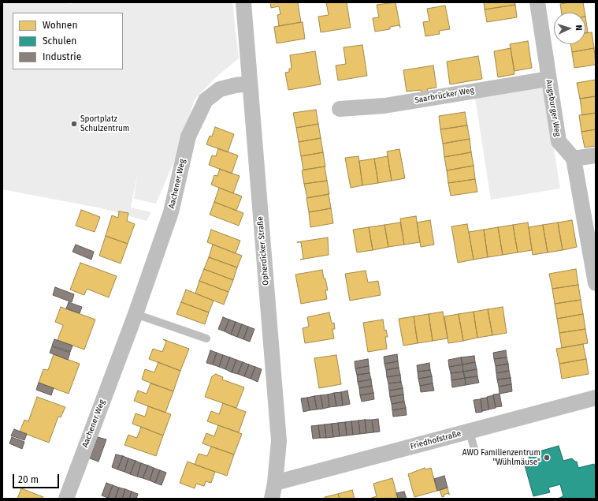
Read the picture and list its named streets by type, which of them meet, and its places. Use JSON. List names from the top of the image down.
{
  "streets": {
    "street": [
      "Saarbrücker Weg",
      "Augsburger Weg",
      "Aachener Weg",
      "Opherdicker Straße",
      "Friedhofstraße"
    ]
  },
  "crossings": [
    ["Saarbrücker Weg", "Augsburger Weg"],
    ["Aachener Weg", "Opherdicker Straße"],
    ["Opherdicker Straße", "Friedhofstraße"]
  ],
  "places": ["Sportplatz Schulzentrum", "AWO Familienzentrum \"Wühlmäuse\""],
  "legend": ["Wohnen", "Schulen", "Industrie"],
  "scale_bar": "20 m",
  "north": "right"
}
